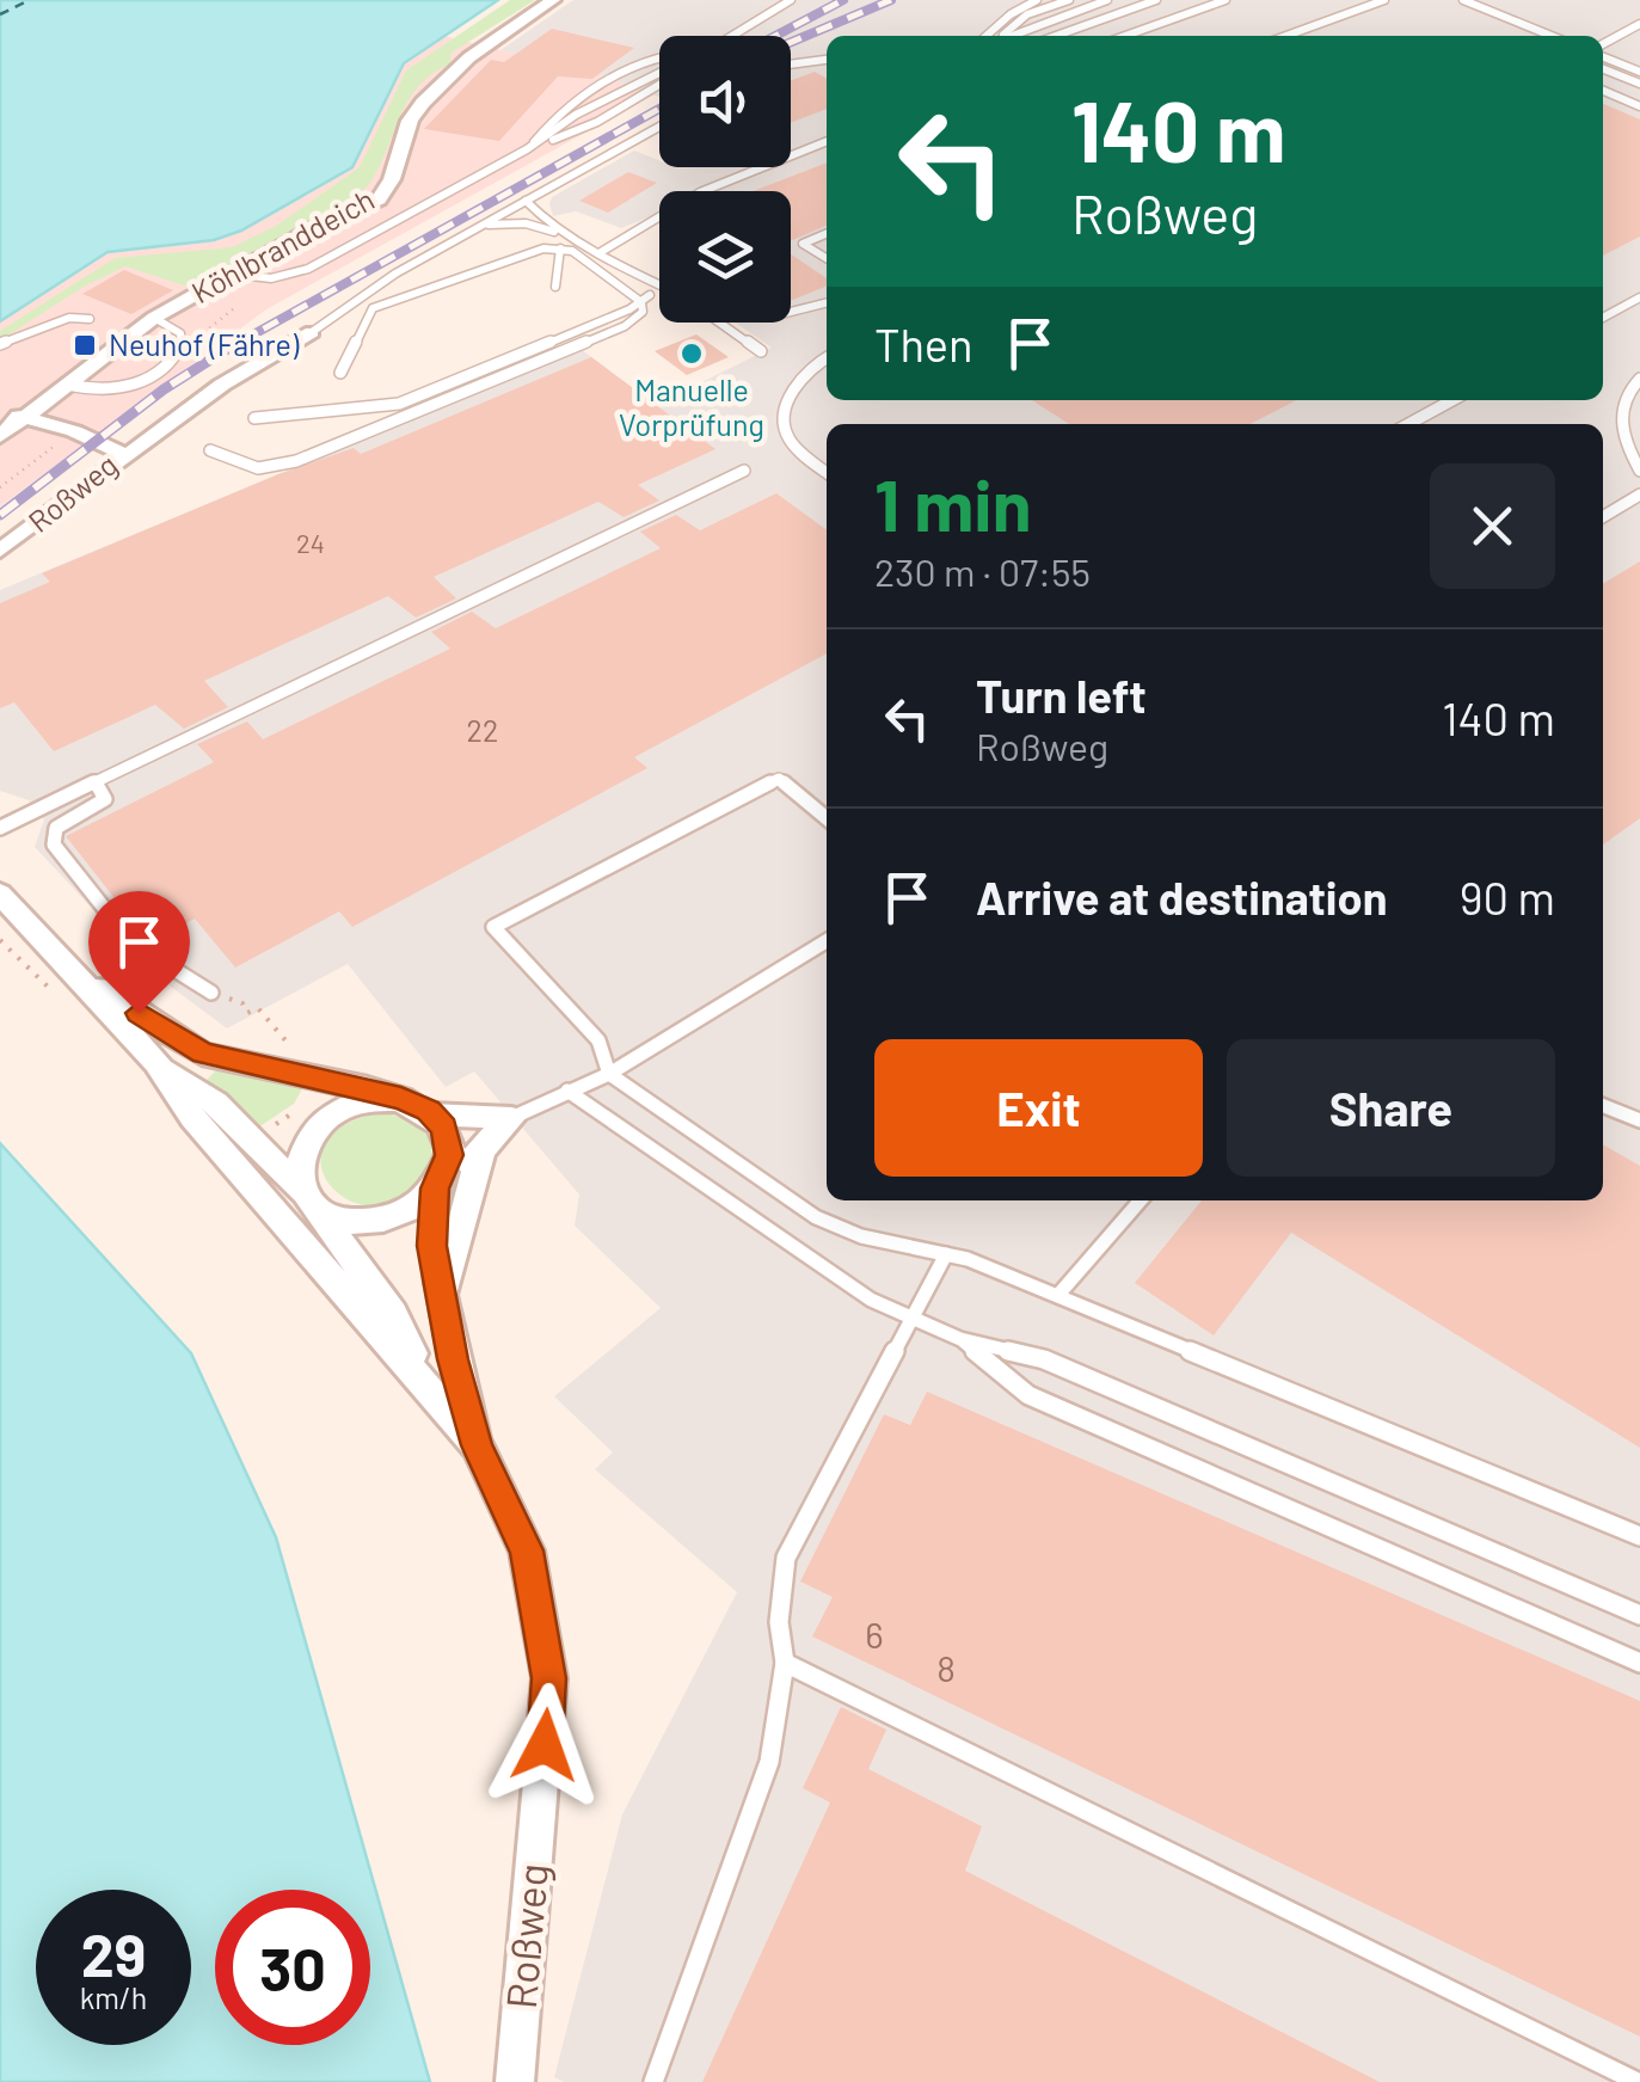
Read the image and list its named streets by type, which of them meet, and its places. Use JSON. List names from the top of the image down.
{
  "streets": {
    "street": ["Köhlbranddeich", "Roßweg"]
  },
  "crossings": [
    ["Köhlbranddeich", "Roßweg"]
  ],
  "places": {
    "transit": ["Neuhof (Fähre)"],
    "other": ["Manuelle Vorprüfung"]
  },
  "house_numbers": [
    "24",
    "22",
    "6",
    "8"
  ],
  "page": {
    "turn": ["140 m", "Roßweg"],
    "then": "Then",
    "heading": ["1 min", "230 m · 07:55"],
    "list": [
      {
        "name": "Turn left",
        "note": "Roßweg",
        "value": "140 m"
      },
      {
        "name": "Arrive at destination",
        "value": "90 m"
      }
    ],
    "buttons": ["Exit", "Share"],
    "speed": "29 km/h",
    "limit": "30"
  }
}
